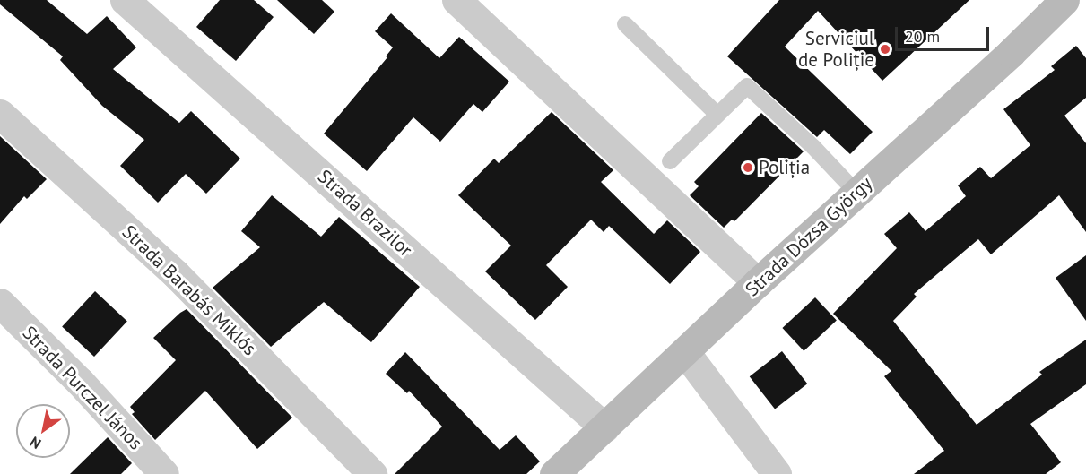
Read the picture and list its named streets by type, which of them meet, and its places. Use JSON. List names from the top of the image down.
{
  "streets": {
    "main road": ["Strada Dózsa György"],
    "street": ["Strada Brazilor", "Strada Barabás Miklós", "Strada Purczel János"]
  },
  "crossings": [
    ["Strada Brazilor", "Strada Dózsa György"]
  ],
  "places": ["Serviciul de Poliție", "Poliția"],
  "scale_bar": "20 m",
  "north": "bottom left"
}
